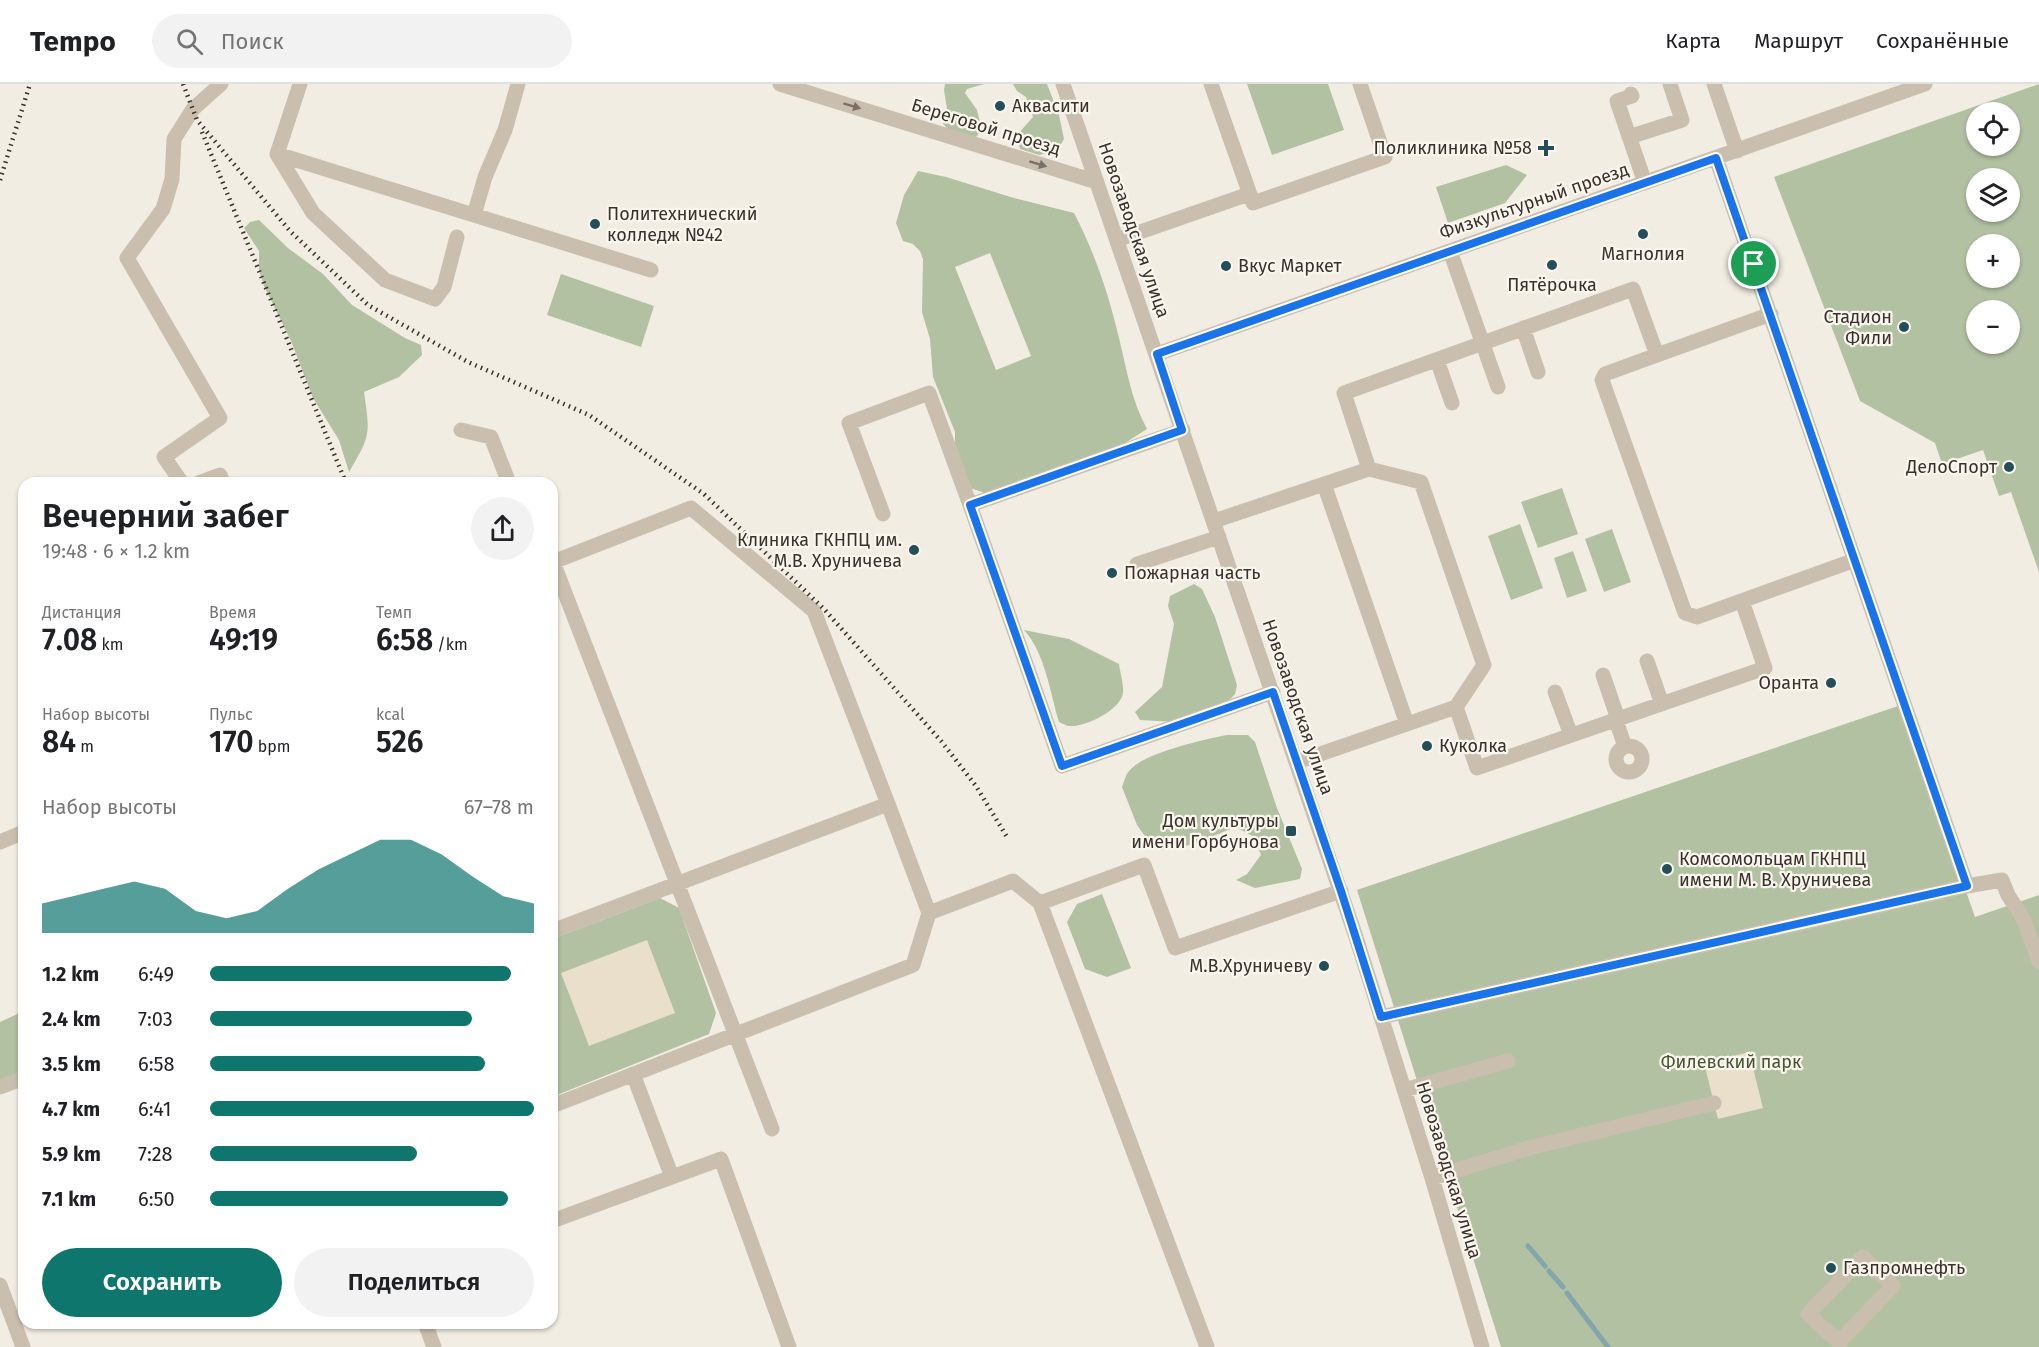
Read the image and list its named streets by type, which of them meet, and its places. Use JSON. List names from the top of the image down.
{
  "streets": {
    "street": ["Береговой проезд", "Физкультурный проезд", "Новозаводская улица"]
  },
  "crossings": [
    ["Береговой проезд", "Новозаводская улица"],
    ["Физкультурный проезд", "Новозаводская улица"]
  ],
  "one_way": ["Береговой проезд"],
  "parks": ["Филевский парк"],
  "places": {
    "other": [
      "Аквасити",
      "Политехнический колледж №42",
      "Магнолия",
      "Пятёрочка",
      "Вкус Маркет",
      "Стадион Фили",
      "ДелоСпорт",
      "Клиника ГКНПЦ им. М.В. Хруничева",
      "Пожарная часть",
      "Оранта",
      "Куколка",
      "Комсомольцам ГКНПЦ имени М. В. Хруничева",
      "М.В.Хруничеву",
      "Газпромнефть"
    ],
    "health": ["Поликлиника №58"],
    "transit": ["Дом культуры имени Горбунова"]
  },
  "page": {
    "header": "Tempo",
    "search": "Поиск",
    "nav": ["Карта", "Маршрут", "Сохранённые"],
    "map_buttons": ["+", "−"],
    "heading": ["Вечерний забег", "19:48 · 6 × 1.2 km"],
    "stats": [
      ["Дистанция", "7.08 km"],
      ["Время", "49:19"],
      ["Темп", "6:58 /km"],
      ["Набор высоты", "84 m"],
      ["Пульс", "170 bpm"],
      ["kcal", "526"]
    ],
    "chart": ["Набор высоты", "67–78 m"],
    "list": [
      {
        "name": "1.2 km",
        "note": "6:49"
      },
      {
        "name": "2.4 km",
        "note": "7:03"
      },
      {
        "name": "3.5 km",
        "note": "6:58"
      },
      {
        "name": "4.7 km",
        "note": "6:41"
      },
      {
        "name": "5.9 km",
        "note": "7:28"
      },
      {
        "name": "7.1 km",
        "note": "6:50"
      }
    ],
    "buttons": ["Сохранить", "Поделиться"]
  }
}
